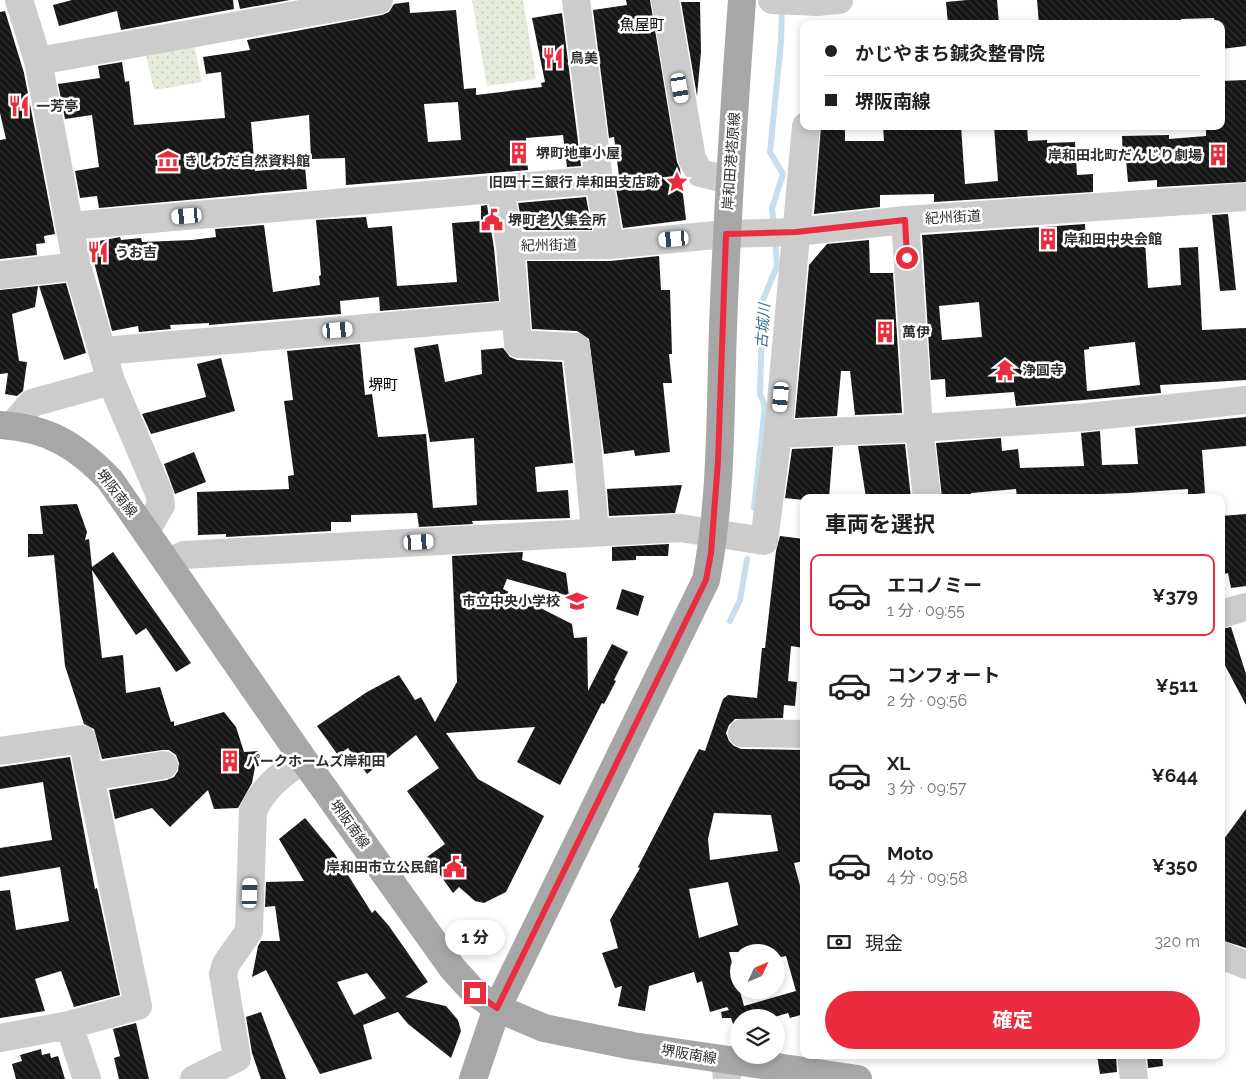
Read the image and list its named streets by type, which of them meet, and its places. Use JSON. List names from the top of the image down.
{
  "streets": {
    "main road": ["岸和田港塔原線", "堺阪南線"],
    "street": ["紀州街道"]
  },
  "crossings": [
    ["岸和田港塔原線", "紀州街道"],
    ["岸和田港塔原線", "堺阪南線"]
  ],
  "districts": ["魚屋町", "堺町"],
  "water": ["古城川"],
  "places": {
    "restaurant": ["鳥美", "一芳亭", "うお吉"],
    "building": [
      "堺町地車小屋",
      "岸和田北町だんじり劇場",
      "岸和田中央会館",
      "萬伊",
      "パークホームズ岸和田"
    ],
    "museum": ["きしわだ自然資料館"],
    "place": ["旧四十三銀行 岸和田支店跡"],
    "public building": ["堺町老人集会所", "岸和田市立公民館"],
    "temple": ["浄圓寺"],
    "school or university": ["市立中央小学校"]
  },
  "north": "top right",
  "page": {
    "banner": ["かじやまち鍼灸整骨院", "堺阪南線"],
    "heading": "車両を選択",
    "list": [
      {
        "name": "エコノミー",
        "note": "1 分 · 09:55",
        "value": "¥379"
      },
      {
        "name": "コンフォート",
        "note": "2 分 · 09:56",
        "value": "¥511"
      },
      {
        "name": "XL",
        "note": "3 分 · 09:57",
        "value": "¥644"
      },
      {
        "name": "Moto",
        "note": "4 分 · 09:58",
        "value": "¥350"
      }
    ],
    "pay": ["現金", "320 m"],
    "bubble": "1 分",
    "buttons": "確定"
  }
}
